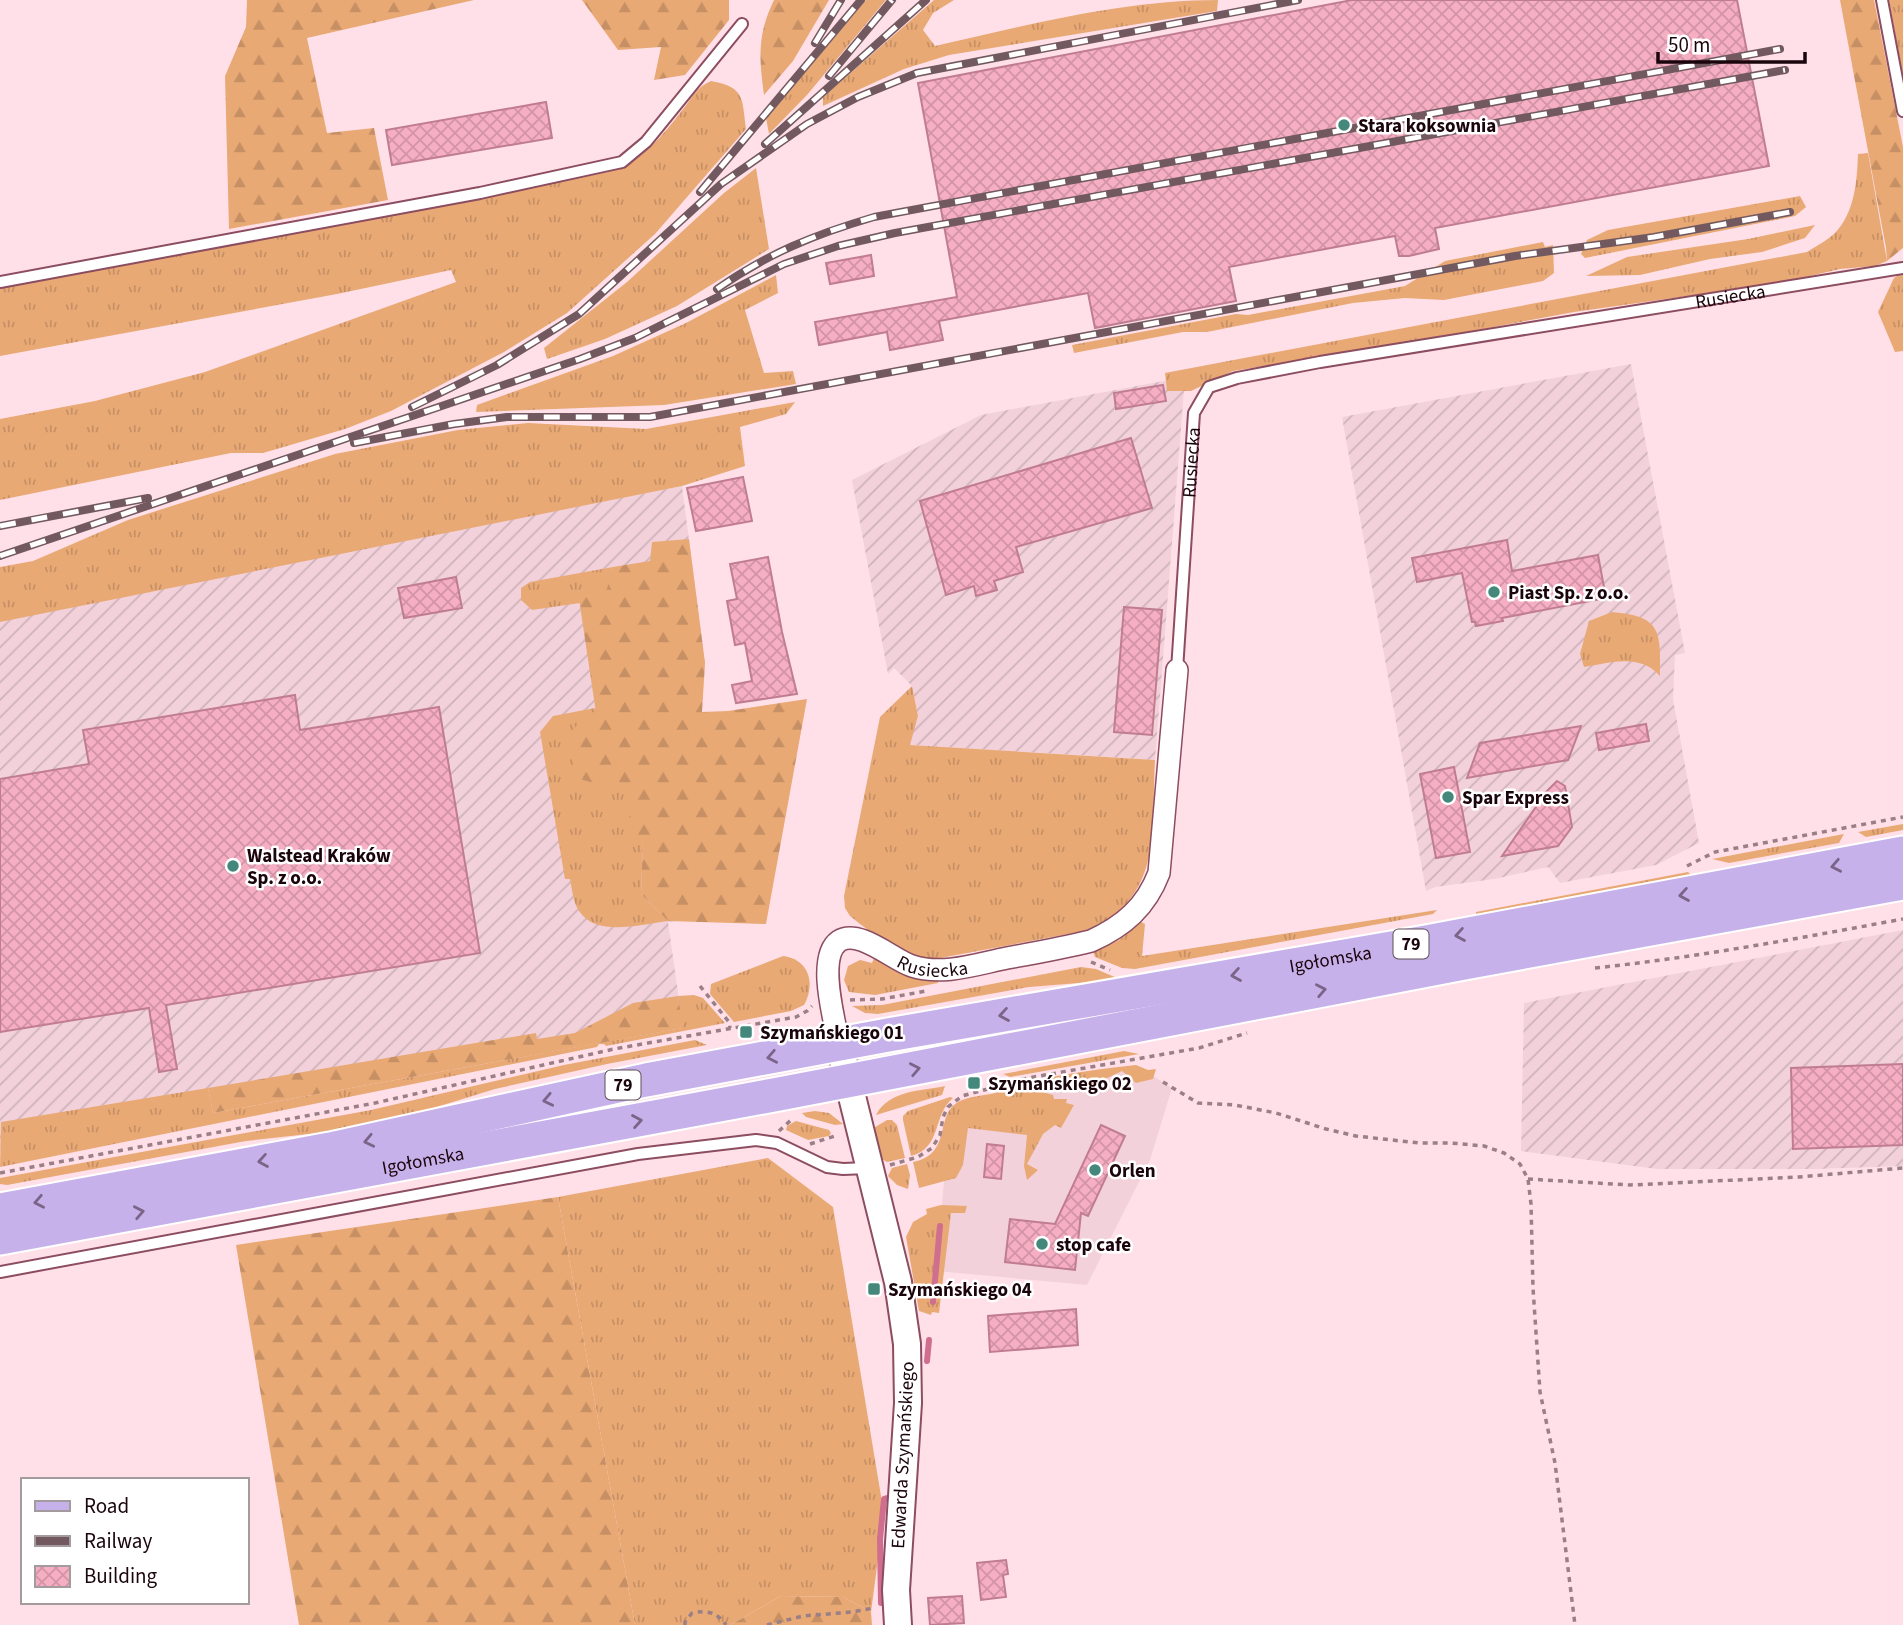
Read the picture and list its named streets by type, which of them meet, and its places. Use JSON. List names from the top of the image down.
{
  "streets": {
    "main road": ["79", "Igołomska"],
    "street": ["Rusiecka", "Edwarda Szymańskiego"]
  },
  "crossings": [
    ["Rusiecka", "Igołomska"],
    ["Igołomska", "Edwarda Szymańskiego"]
  ],
  "places": {
    "other": [
      "Stara koksownia",
      "Piast Sp. z o.o.",
      "Spar Express",
      "Walstead Kraków Sp. z o.o.",
      "Orlen",
      "stop cafe"
    ],
    "transit": ["Szymańskiego 01", "Szymańskiego 02", "Szymańskiego 04"]
  },
  "legend": ["Road", "Railway", "Building"],
  "scale_bar": "50 m"
}
